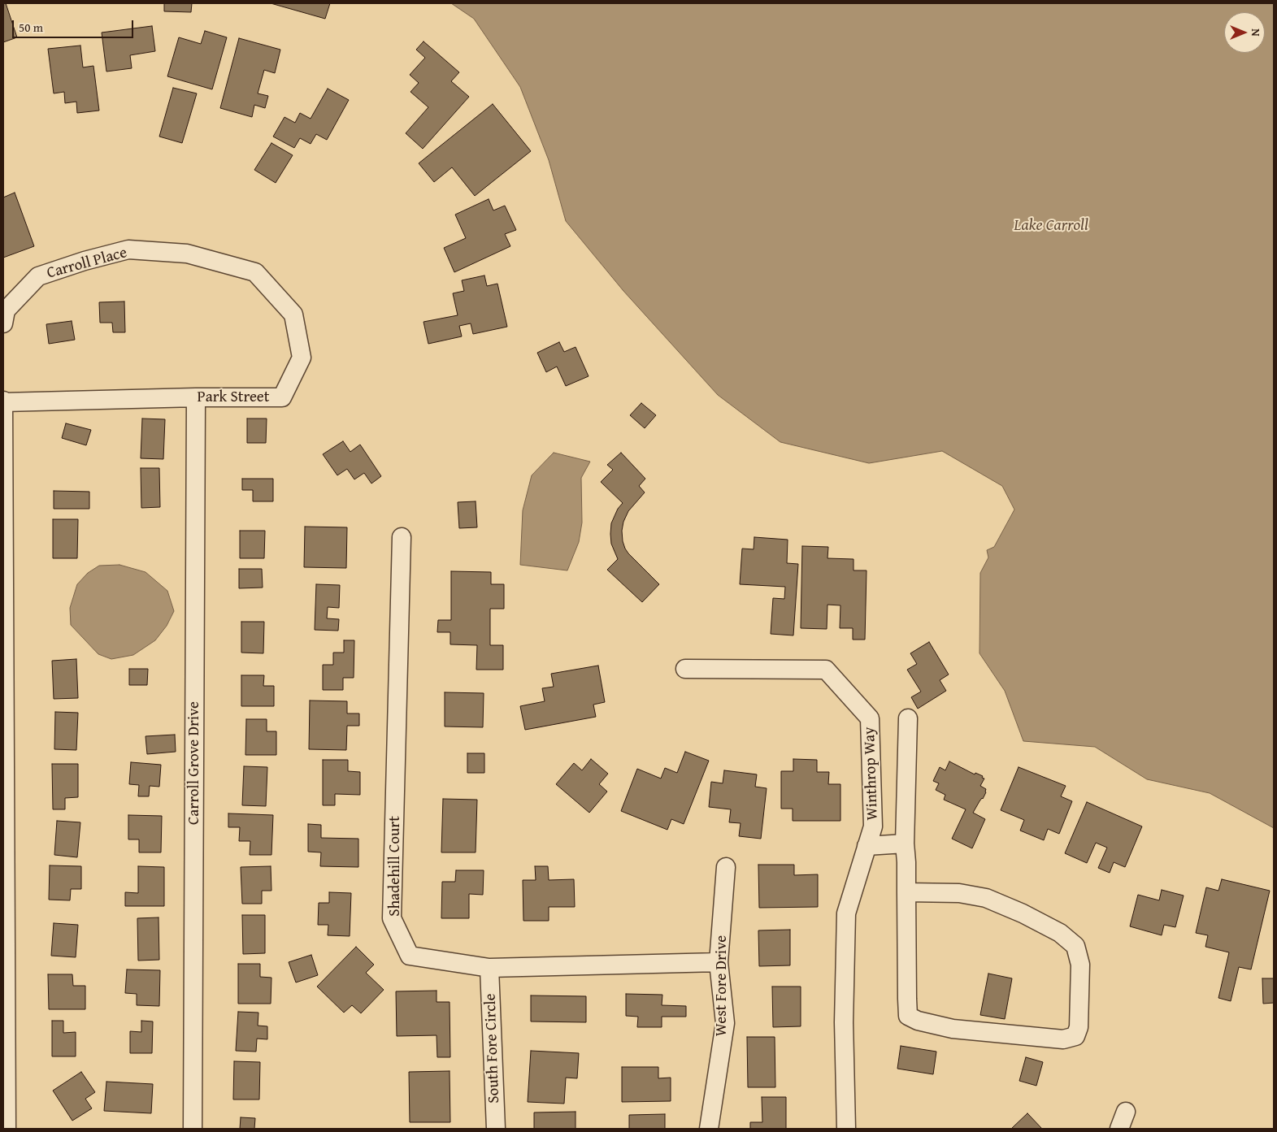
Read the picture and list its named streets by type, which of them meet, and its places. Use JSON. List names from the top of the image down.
{
  "streets": {
    "street": [
      "Carroll Place",
      "Park Street",
      "Carroll Grove Drive",
      "Winthrop Way",
      "Shadehill Court",
      "West Fore Drive",
      "South Fore Circle"
    ]
  },
  "crossings": [
    ["Carroll Place", "Park Street"],
    ["Park Street", "Carroll Grove Drive"],
    ["Shadehill Court", "West Fore Drive"],
    ["Shadehill Court", "South Fore Circle"]
  ],
  "water": ["Lake Carroll"],
  "scale_bar": "50 m",
  "north": "right"
}
